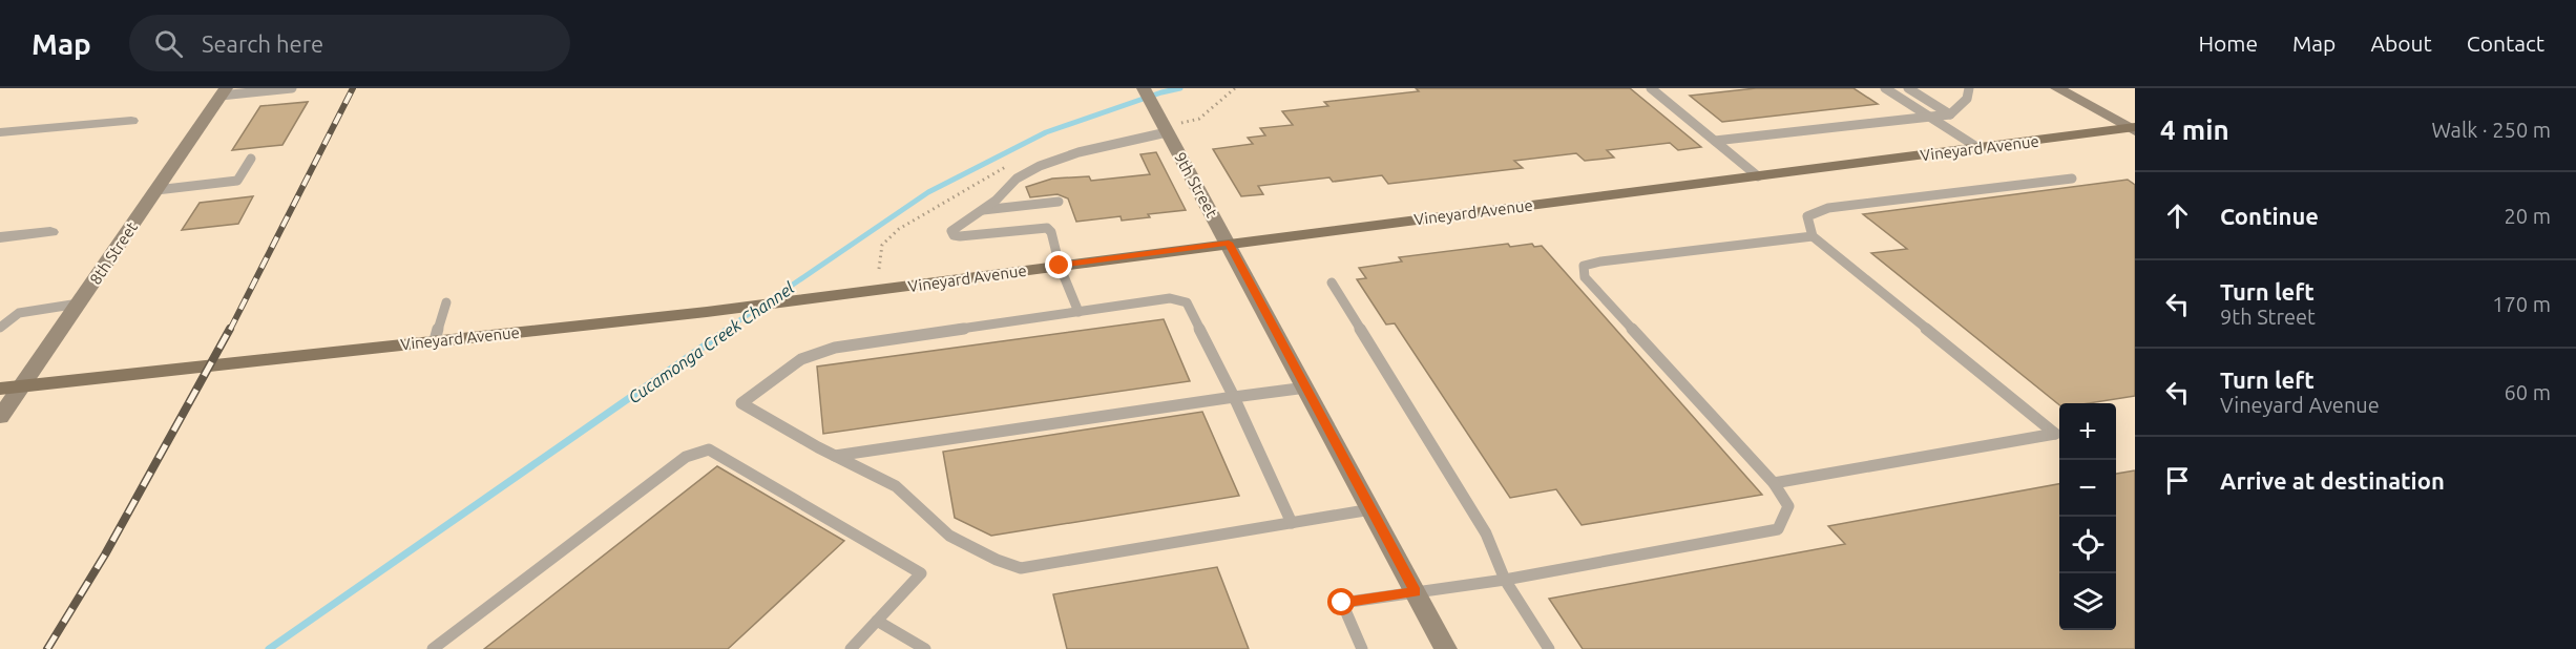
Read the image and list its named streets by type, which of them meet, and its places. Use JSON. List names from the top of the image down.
{
  "streets": {
    "main road": ["Vineyard Avenue"],
    "street": ["9th Street", "8th Street"]
  },
  "crossings": [
    ["Vineyard Avenue", "9th Street"],
    ["Vineyard Avenue", "8th Street"]
  ],
  "water": ["Cucamonga Creek Channel"],
  "page": {
    "header": "Map",
    "search": "Search here",
    "nav": [
      "Home",
      "Map",
      "About",
      "Contact"
    ],
    "heading": ["4 min", "Walk · 250 m"],
    "list": [
      ["Continue", "20 m"],
      ["Turn left", "9th Street", "170 m"],
      ["Turn left", "Vineyard Avenue", "60 m"],
      "Arrive at destination"
    ],
    "map_buttons": ["+", "−"]
  }
}
